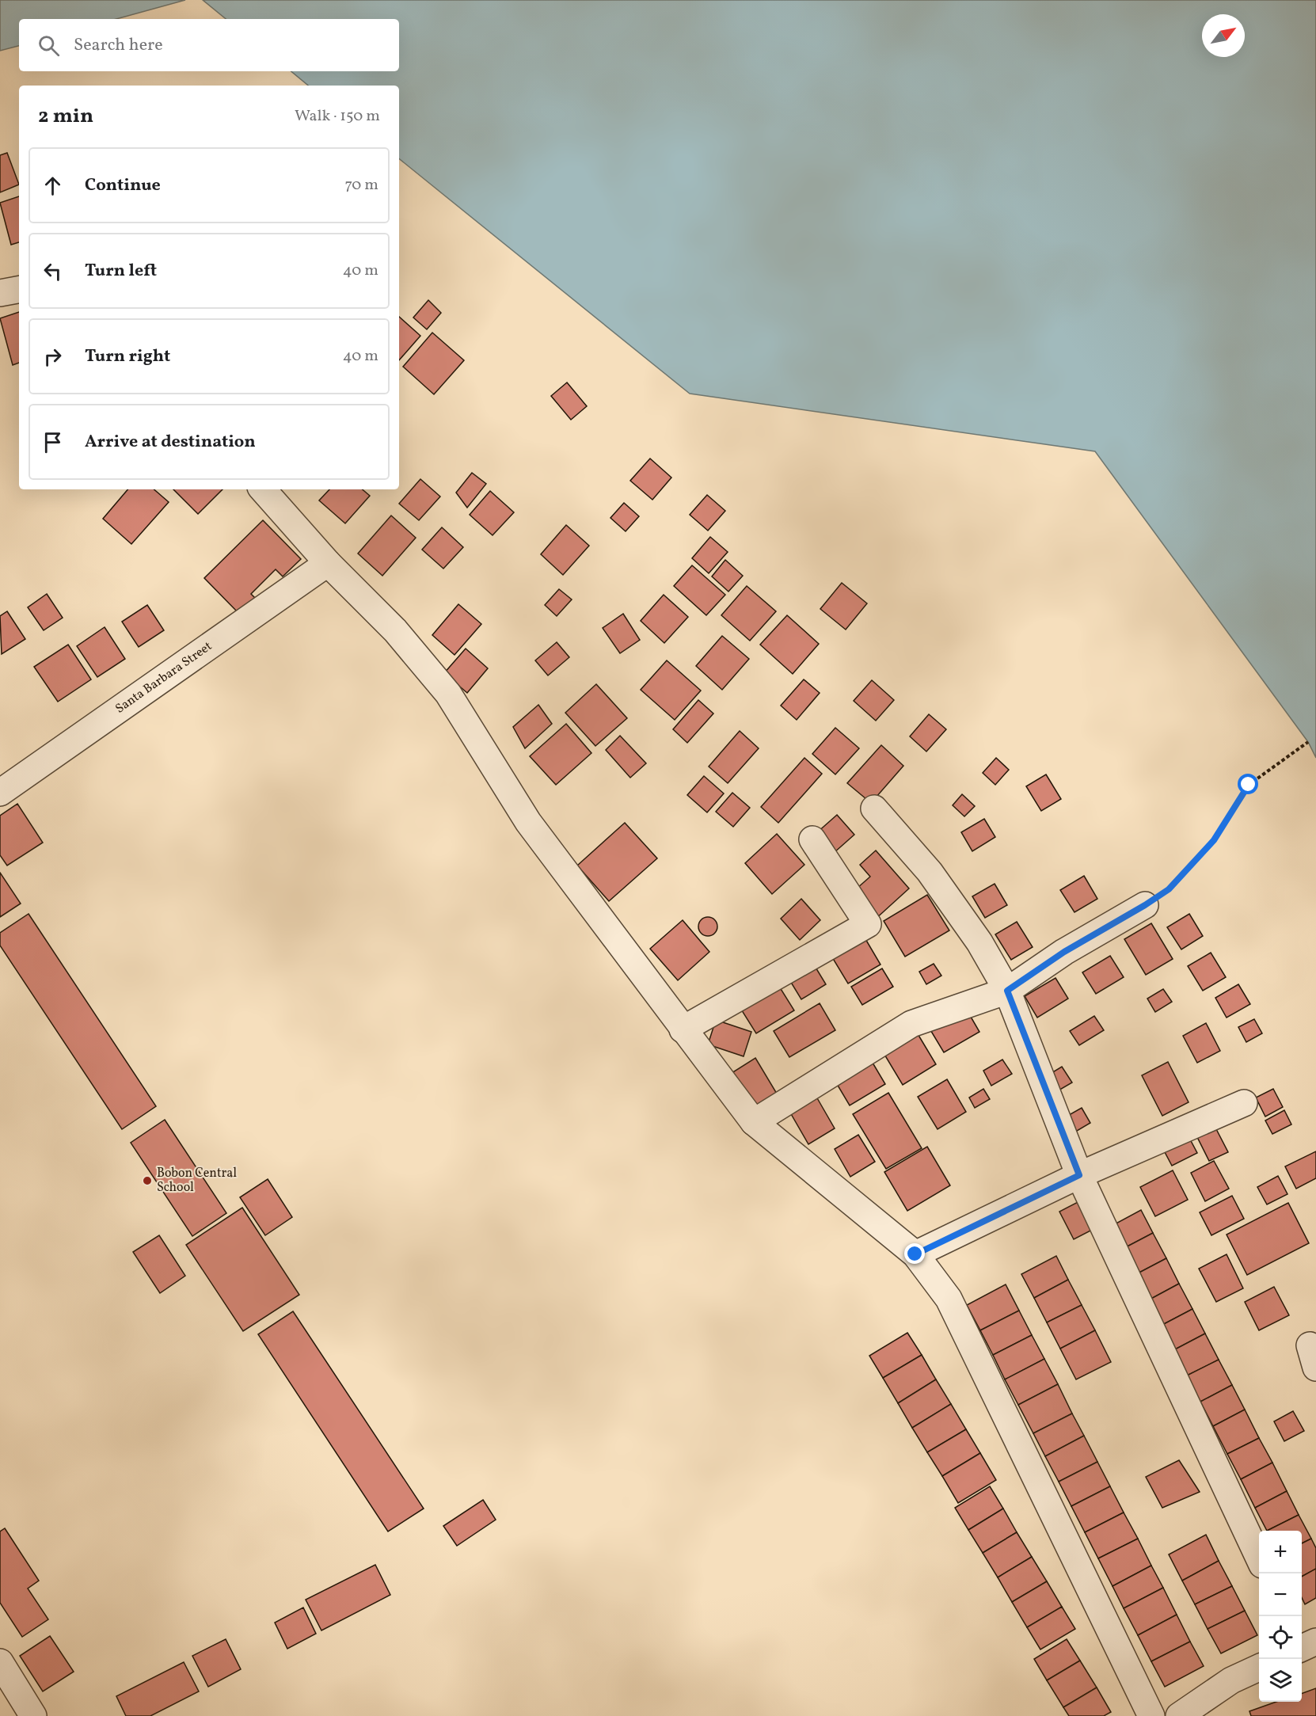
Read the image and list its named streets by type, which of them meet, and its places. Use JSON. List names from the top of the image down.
{
  "streets": {
    "street": ["Santa Barbara Street"]
  },
  "places": ["Bobon Central School"],
  "north": "top right",
  "page": {
    "search": "Search here",
    "heading": ["2 min", "Walk · 150 m"],
    "list": [
      ["Continue", "70 m"],
      ["Turn left", "40 m"],
      ["Turn right", "40 m"],
      "Arrive at destination"
    ],
    "map_buttons": ["+", "−"]
  }
}
